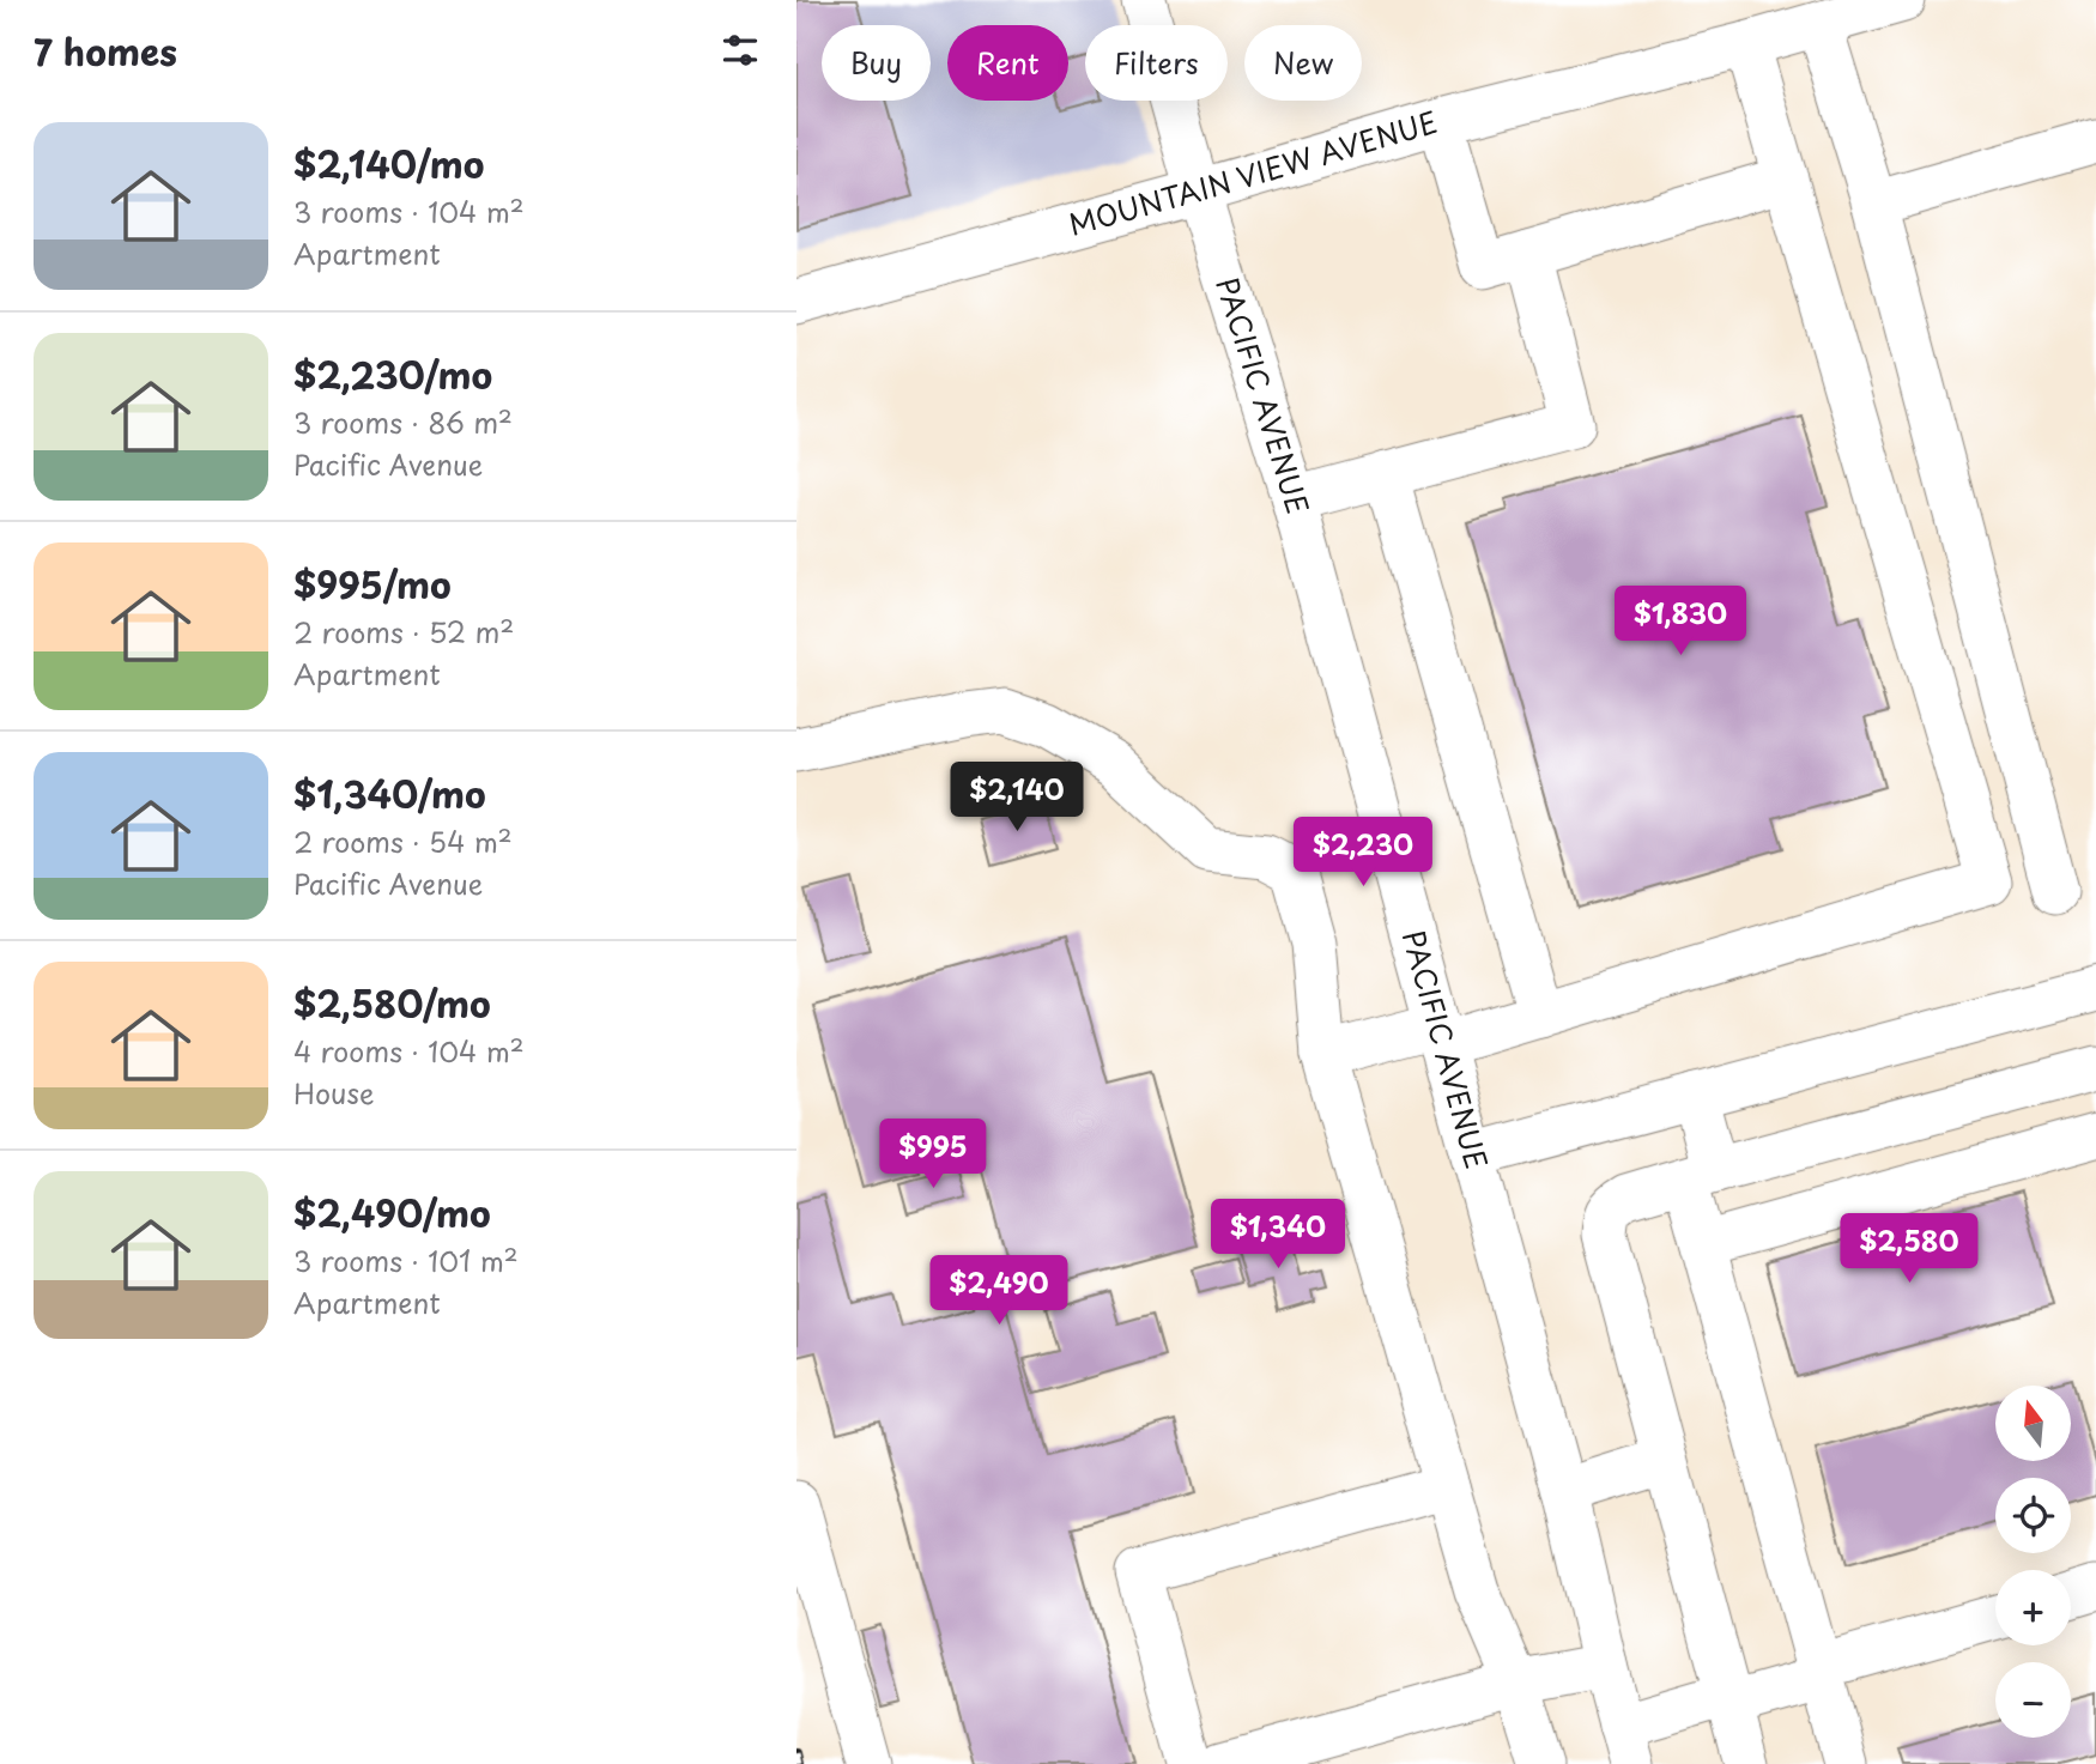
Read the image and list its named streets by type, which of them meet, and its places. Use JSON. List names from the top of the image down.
{
  "streets": {
    "street": ["MOUNTAIN VIEW AVENUE", "PACIFIC AVENUE"]
  },
  "crossings": [
    ["MOUNTAIN VIEW AVENUE", "PACIFIC AVENUE"]
  ],
  "north": "top",
  "page": {
    "heading": "7 homes",
    "chip": [
      "Buy",
      "Rent",
      "Filters",
      "New"
    ],
    "list": [
      {
        "name": "$2,140/mo",
        "note": "3 rooms · 104 m² · Apartment"
      },
      {
        "name": "$2,230/mo",
        "note": "3 rooms · 86 m² · Pacific Avenue"
      },
      {
        "name": "$995/mo",
        "note": "2 rooms · 52 m² · Apartment"
      },
      {
        "name": "$1,340/mo",
        "note": "2 rooms · 54 m² · Pacific Avenue"
      },
      {
        "name": "$2,580/mo",
        "note": "4 rooms · 104 m² · House"
      },
      {
        "name": "$2,490/mo",
        "note": "3 rooms · 101 m² · Apartment"
      }
    ],
    "price": [
      "$1,830",
      "$2,140",
      "$2,230",
      "$995",
      "$1,340",
      "$2,580",
      "$2,490"
    ],
    "map_buttons": ["+", "−"]
  }
}
